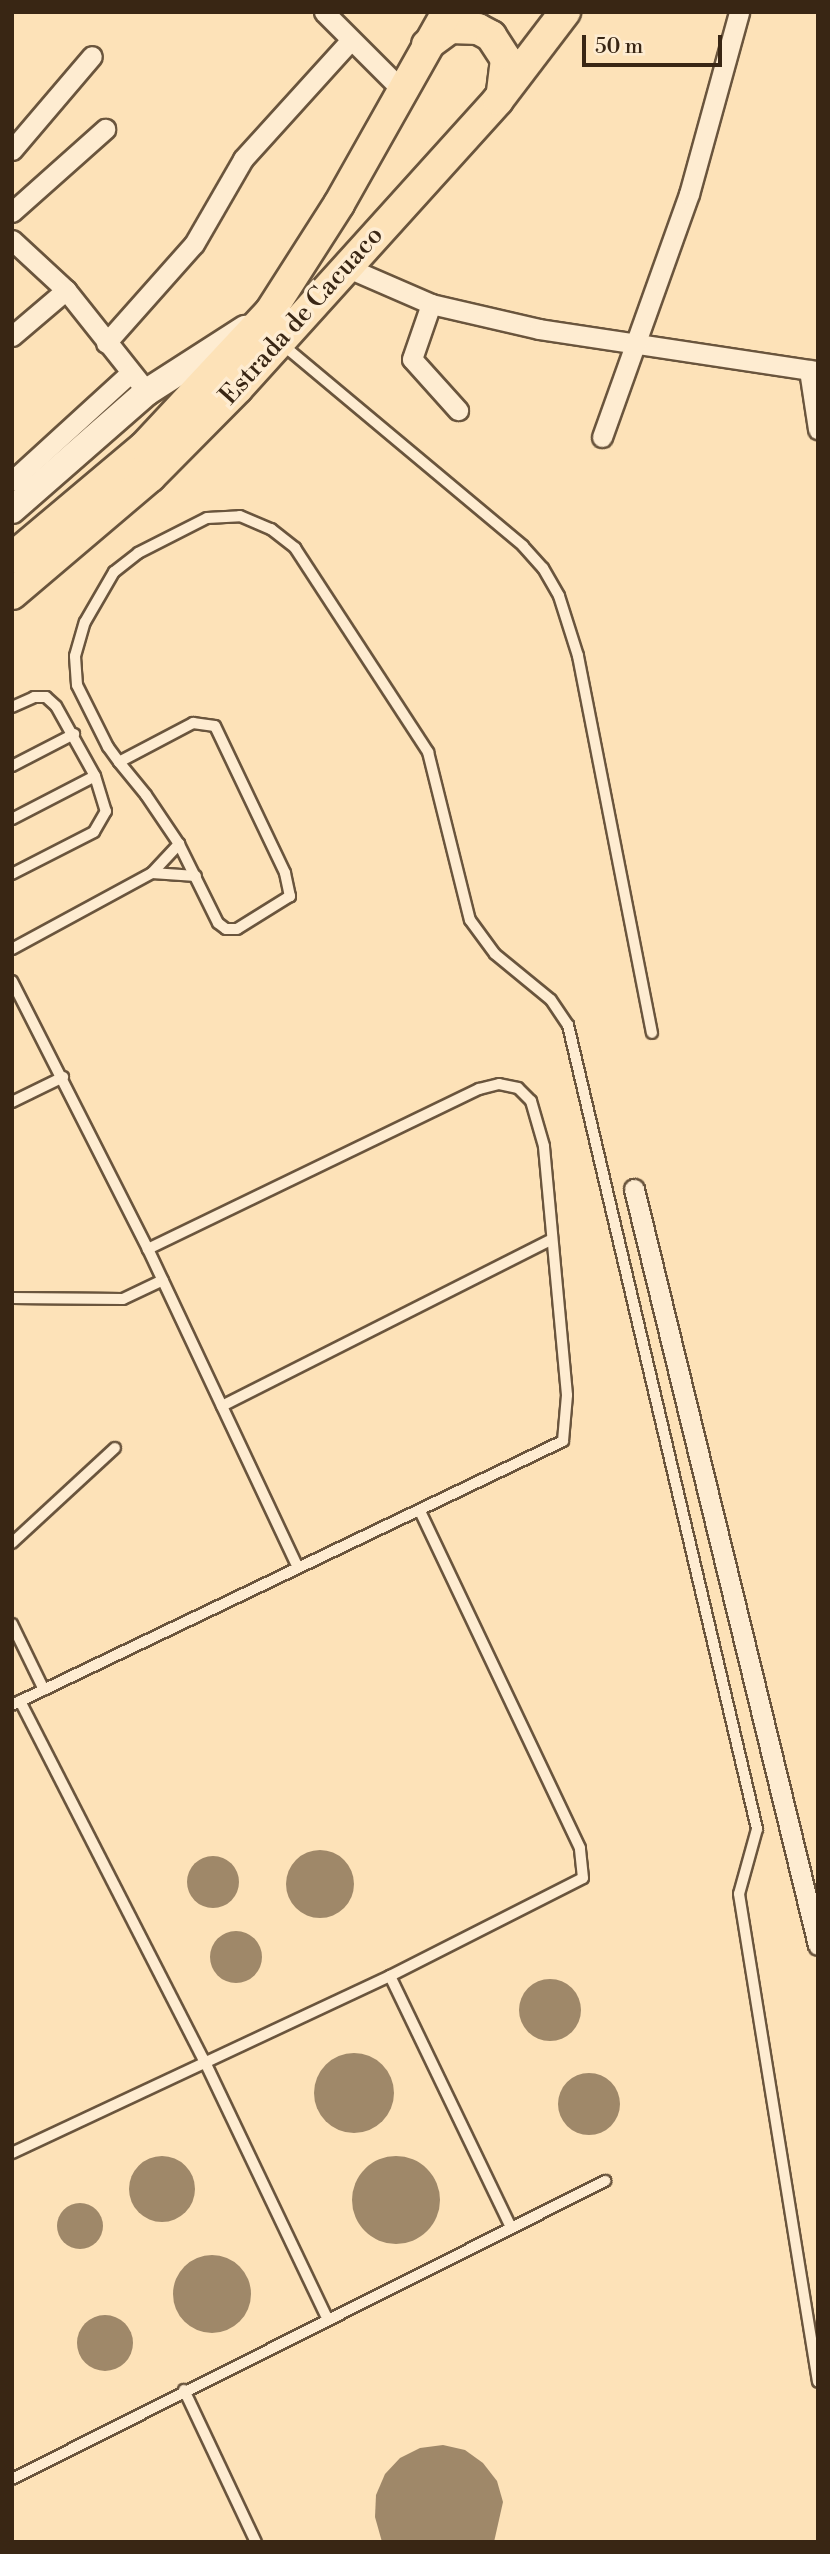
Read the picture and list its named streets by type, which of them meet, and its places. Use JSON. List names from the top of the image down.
{
  "streets": {
    "main road": ["Estrada de Cacuaco"]
  },
  "scale_bar": "50 m"
}
